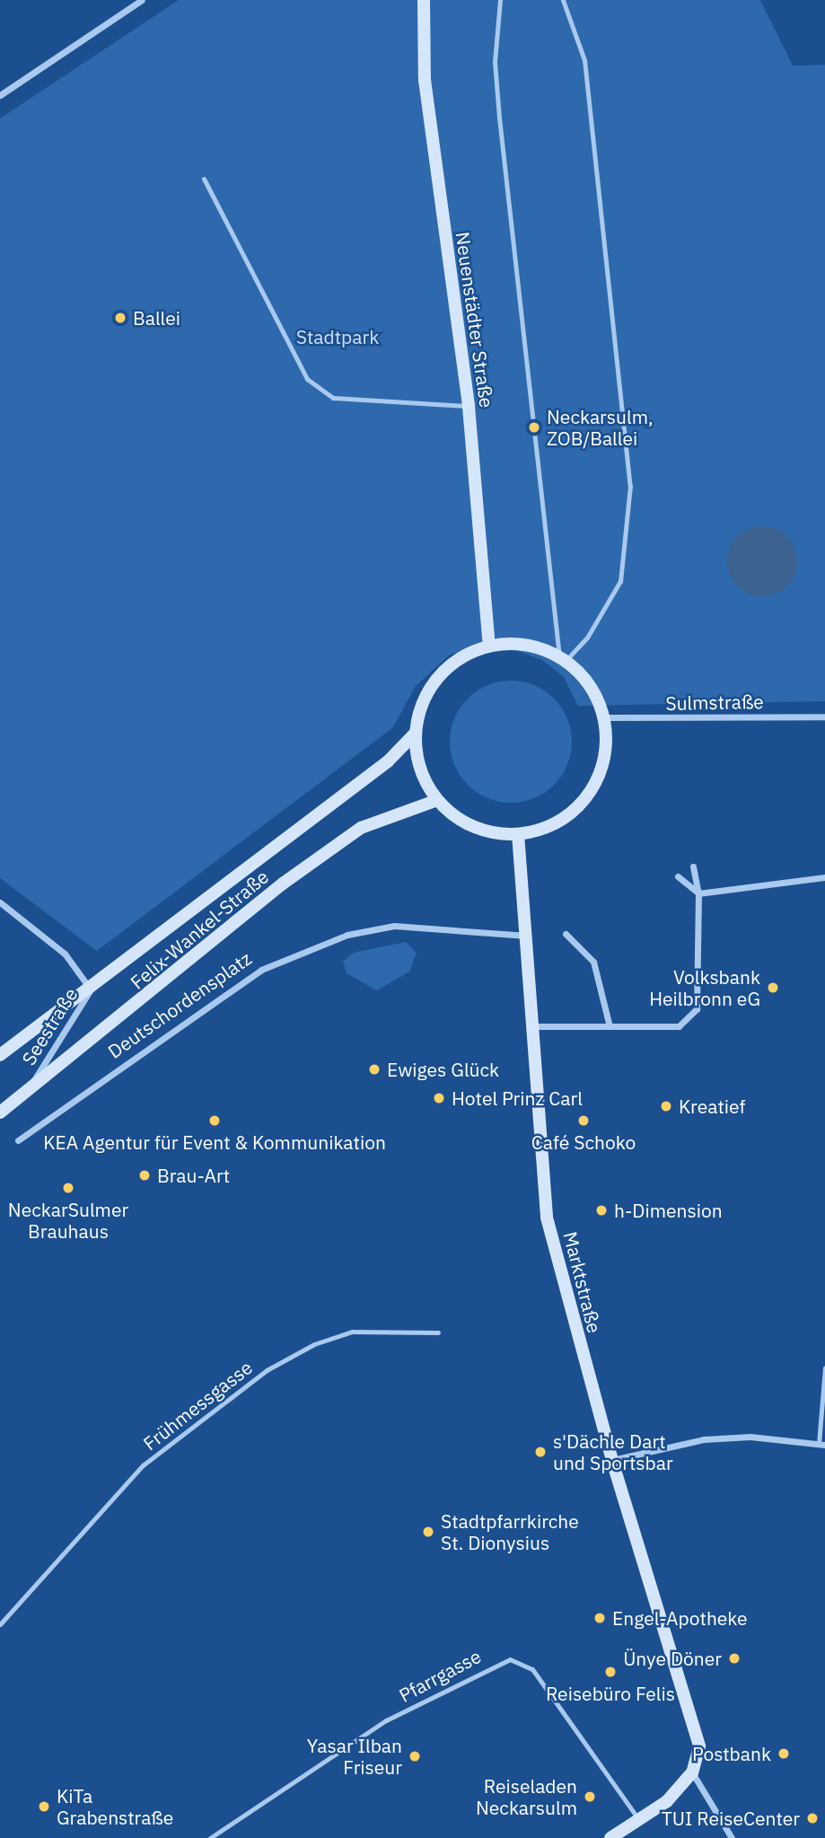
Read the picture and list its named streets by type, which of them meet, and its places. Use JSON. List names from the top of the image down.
{
  "streets": {
    "main road": ["Neuenstädter Straße", "Felix-Wankel-Straße", "Marktstraße"],
    "street": ["Sulmstraße", "Deutschordensplatz", "Seestraße"],
    "lane": ["Frühmessgasse", "Pfarrgasse"]
  },
  "crossings": [
    ["Neuenstädter Straße", "Sulmstraße"],
    ["Neuenstädter Straße", "Felix-Wankel-Straße"],
    ["Neuenstädter Straße", "Marktstraße"],
    ["Sulmstraße", "Felix-Wankel-Straße"],
    ["Sulmstraße", "Marktstraße"],
    ["Felix-Wankel-Straße", "Seestraße"],
    ["Felix-Wankel-Straße", "Marktstraße"],
    ["Deutschordensplatz", "Marktstraße"]
  ],
  "parks": ["Stadtpark"],
  "places": [
    "Ballei",
    "Neckarsulm, ZOB/Ballei",
    "Volksbank Heilbronn eG",
    "Ewiges Glück",
    "Hotel Prinz Carl",
    "Kreatief",
    "KEA Agentur für Event & Kommunikation",
    "Café Schoko",
    "Brau-Art",
    "NeckarSulmer Brauhaus",
    "h-Dimension",
    "s'Dächle Dart und Sportsbar",
    "Stadtpfarrkirche St. Dionysius",
    "Engel-Apotheke",
    "Ünye Döner",
    "Reisebüro Felis",
    "Postbank",
    "Yasar Ilban Friseur",
    "Reiseladen Neckarsulm",
    "KiTa Grabenstraße",
    "TUI ReiseCenter"
  ]
}
